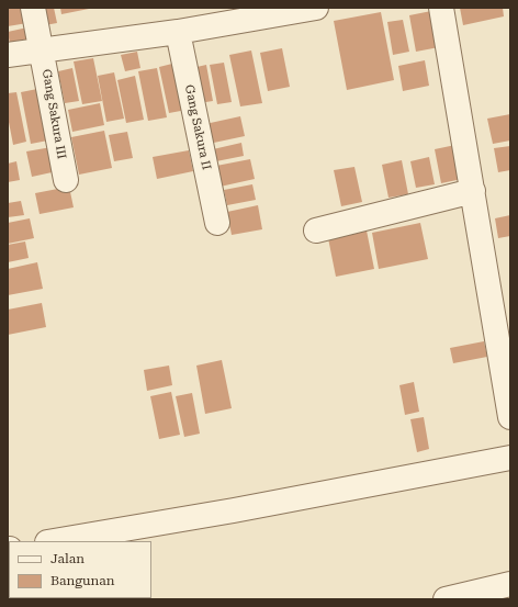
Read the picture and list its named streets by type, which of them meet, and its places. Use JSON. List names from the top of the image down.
{
  "streets": {
    "street": ["Gang Sakura III", "Gang Sakura II"]
  },
  "legend": ["Jalan", "Bangunan"]
}
